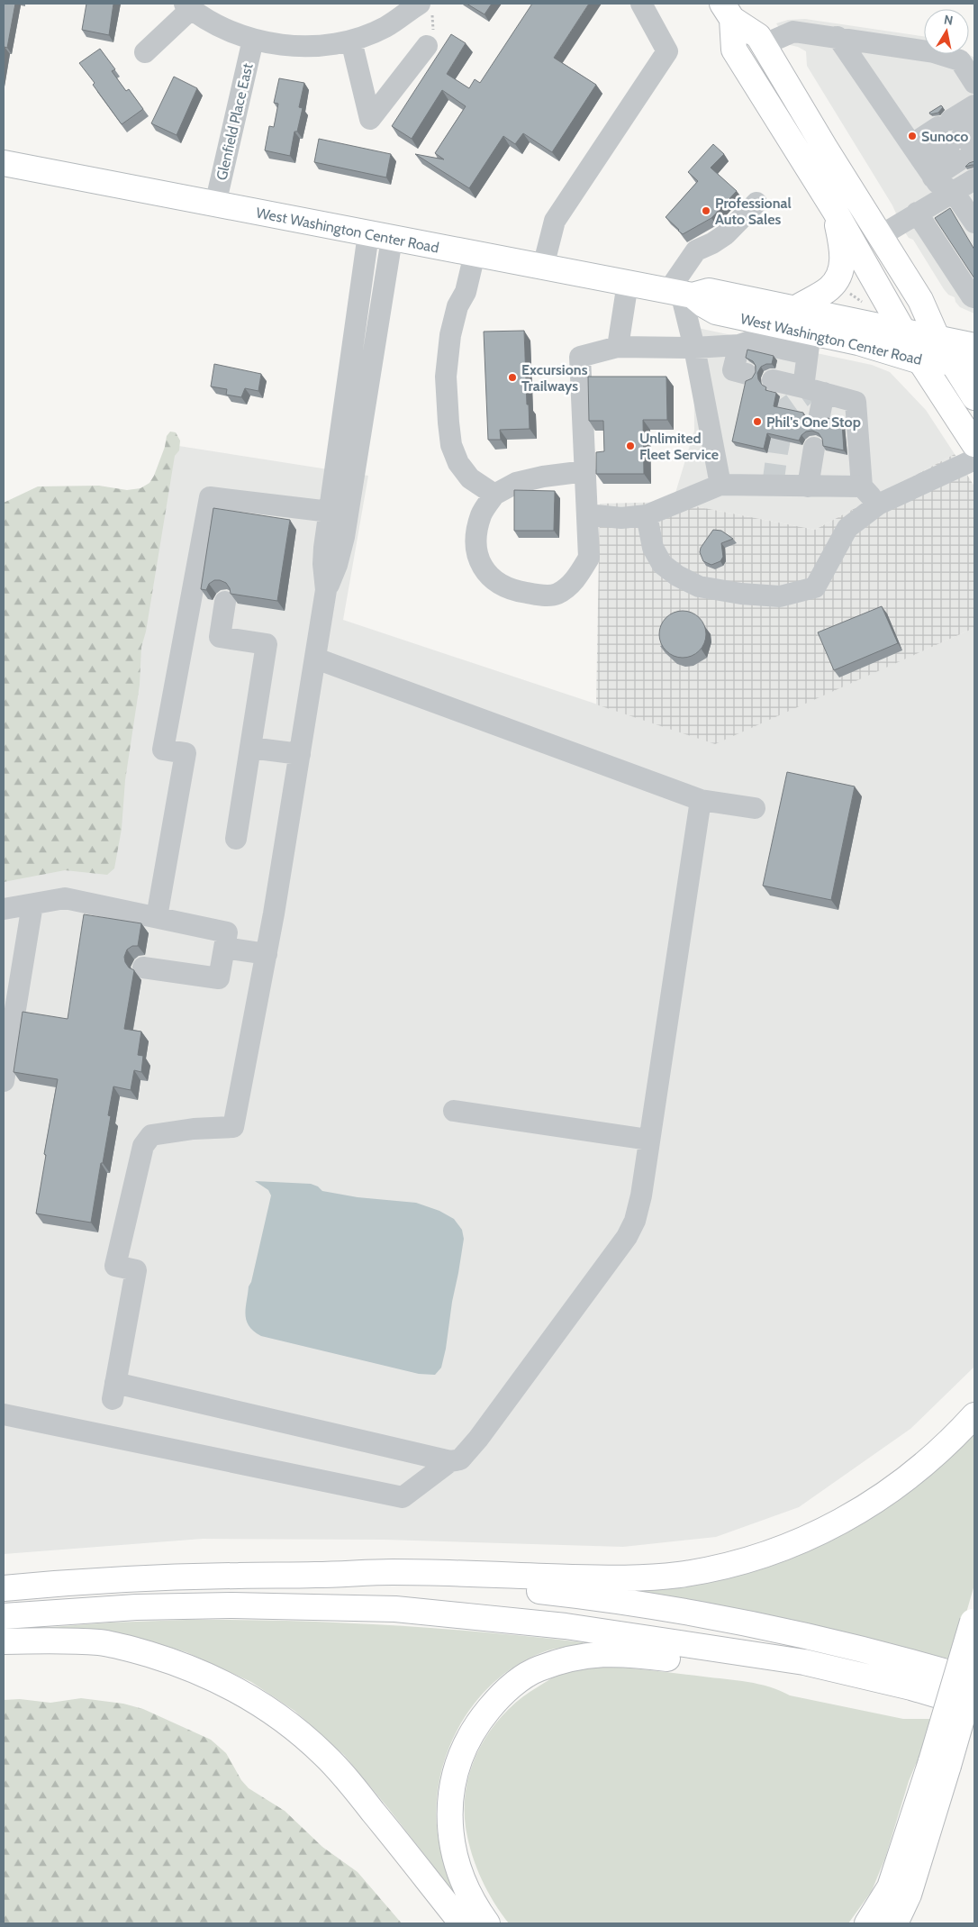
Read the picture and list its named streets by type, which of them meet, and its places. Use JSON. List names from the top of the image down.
{
  "streets": {
    "main road": ["West Washington Center Road"],
    "street": ["Glenfield Place East"]
  },
  "crossings": [
    ["Glenfield Place East", "West Washington Center Road"]
  ],
  "places": [
    "Sunoco",
    "Professional Auto Sales",
    "Excursions Trailways",
    "Phil's One Stop",
    "Unlimited Fleet Service"
  ],
  "north": "top"
}
